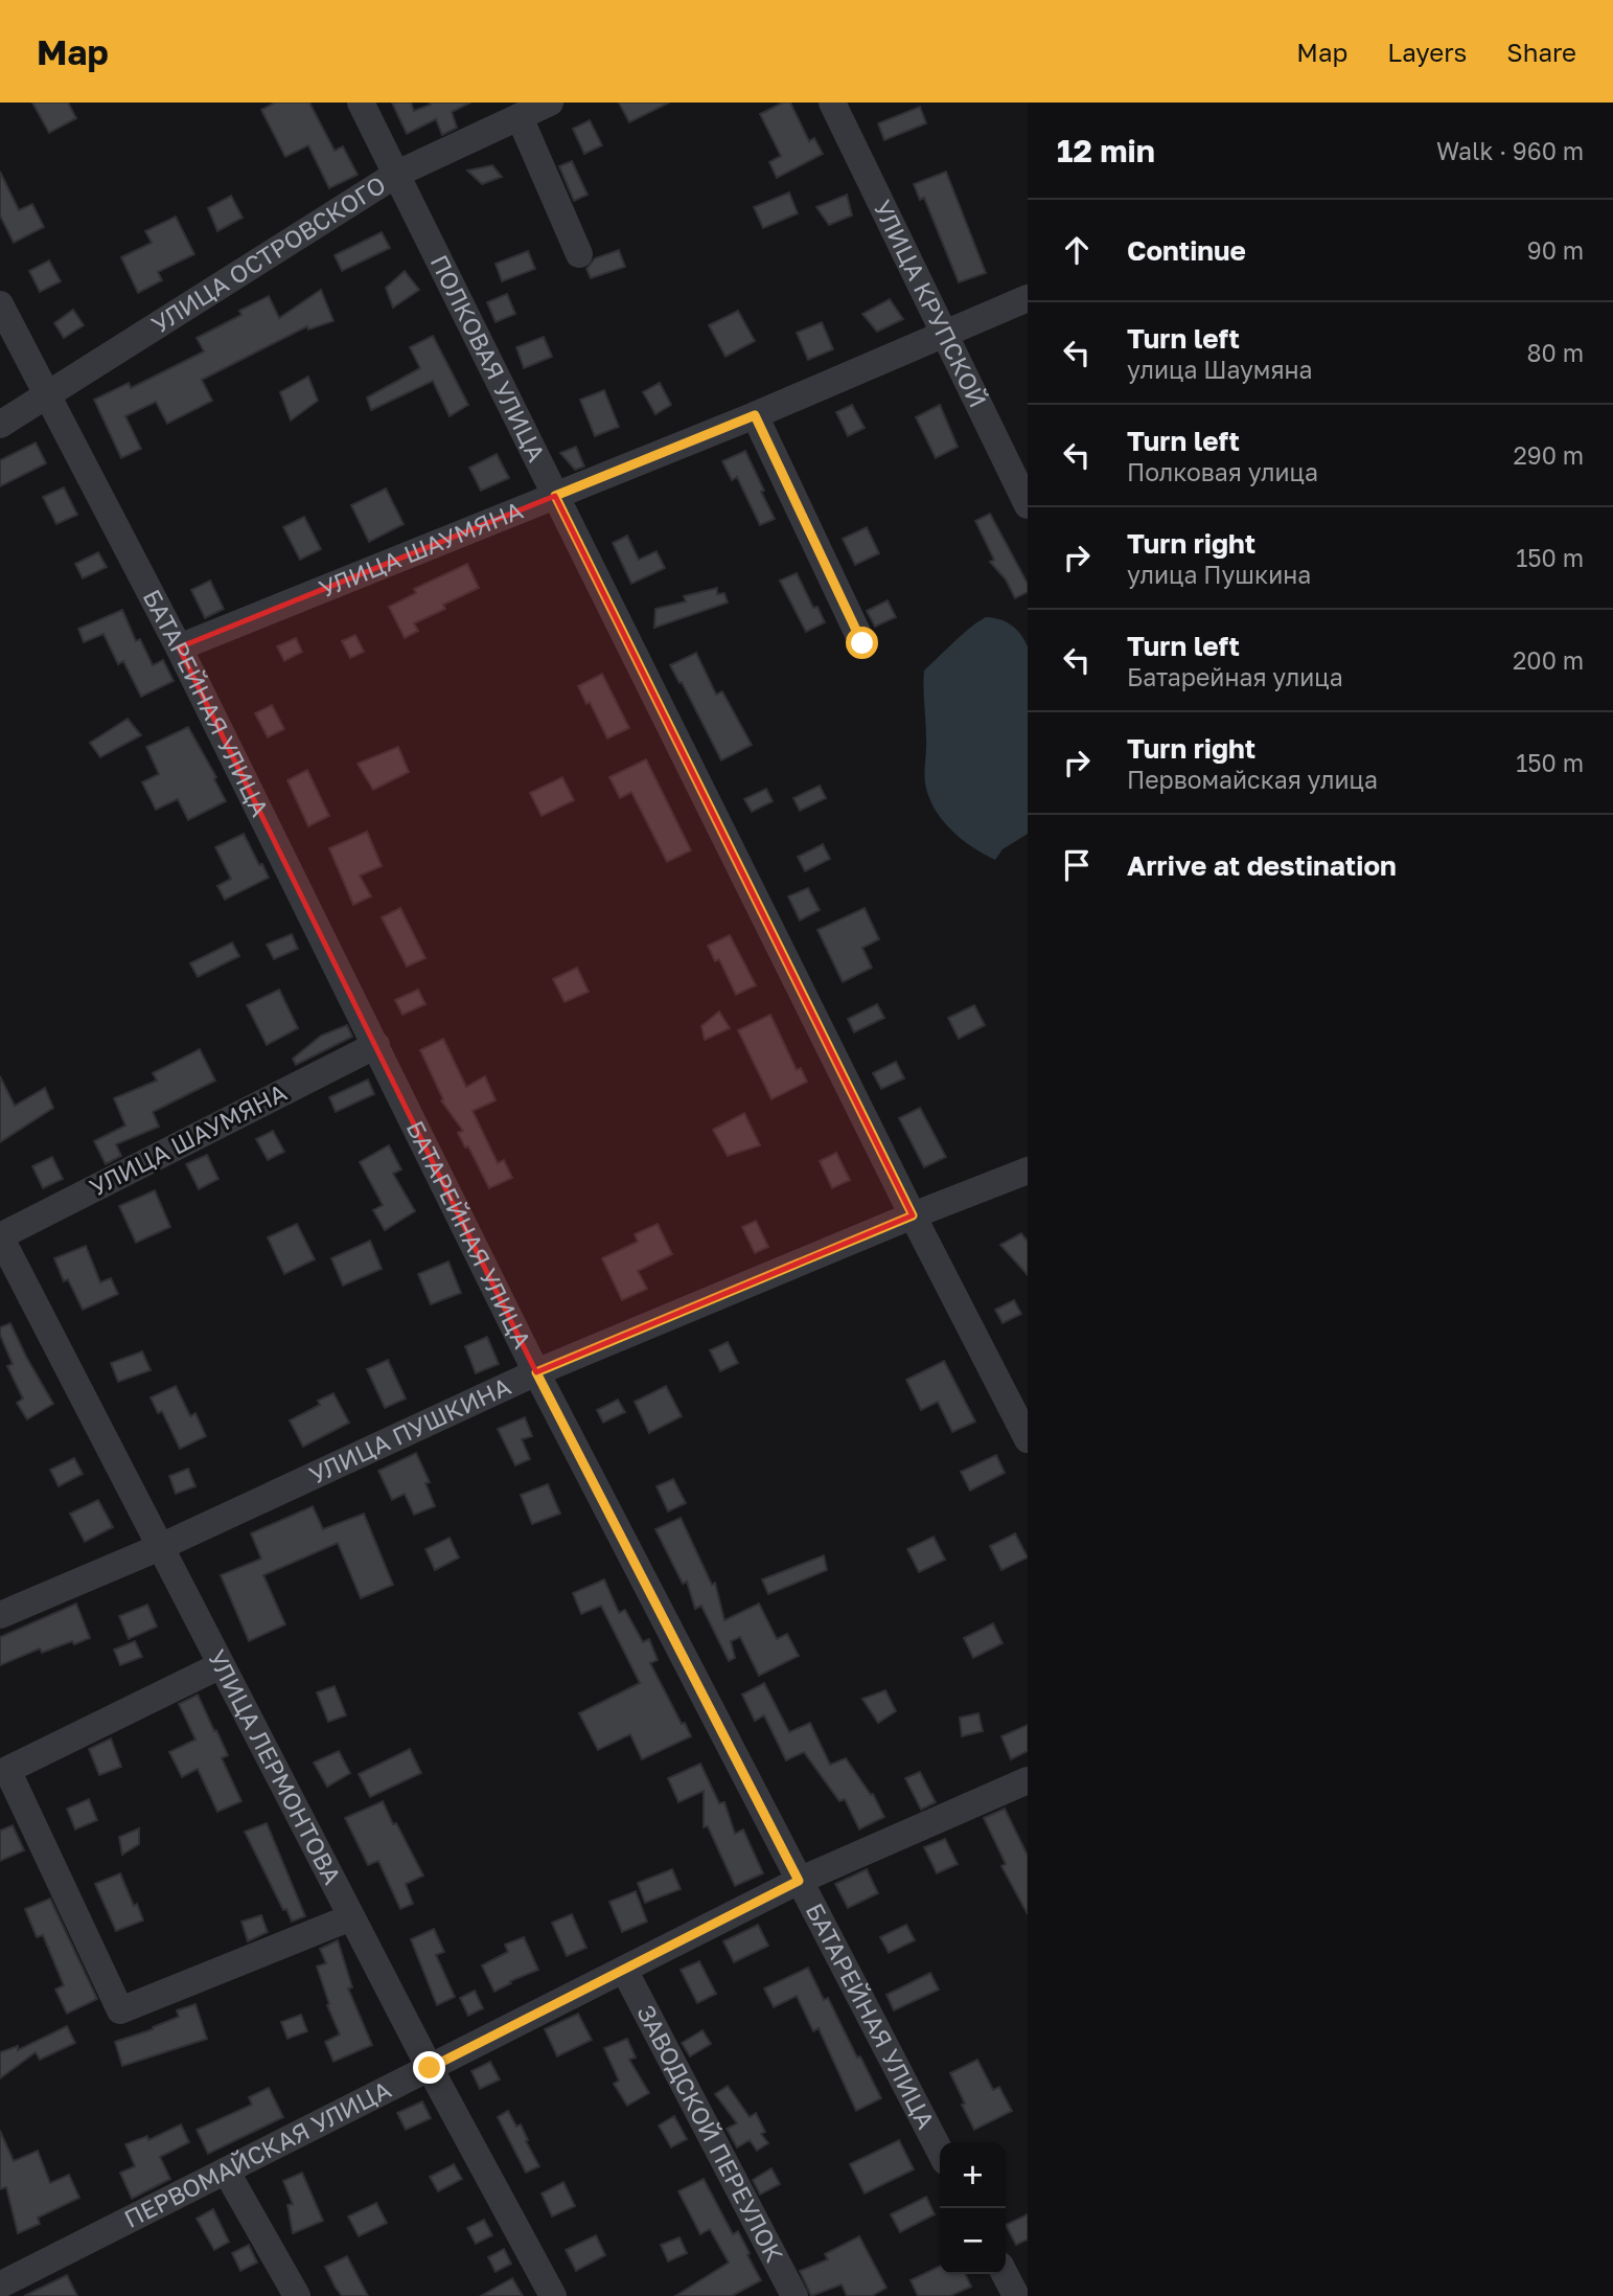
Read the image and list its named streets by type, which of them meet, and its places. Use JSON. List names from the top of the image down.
{
  "streets": {
    "street": [
      "УЛИЦА ОСТРОВСКОГО",
      "УЛИЦА КРУПСКОЙ",
      "ПОЛКОВАЯ УЛИЦА",
      "УЛИЦА ШАУМЯНА",
      "БАТАРЕЙНАЯ УЛИЦА",
      "УЛИЦА ПУШКИНА",
      "УЛИЦА ЛЕРМОНТОВА",
      "ЗАВОДСКОЙ ПЕРЕУЛОК",
      "ПЕРВОМАЙСКАЯ УЛИЦА"
    ]
  },
  "crossings": [
    ["УЛИЦА ОСТРОВСКОГО", "ПОЛКОВАЯ УЛИЦА"],
    ["УЛИЦА ОСТРОВСКОГО", "БАТАРЕЙНАЯ УЛИЦА"],
    ["УЛИЦА КРУПСКОЙ", "УЛИЦА ШАУМЯНА"],
    ["ПОЛКОВАЯ УЛИЦА", "УЛИЦА ШАУМЯНА"],
    ["ПОЛКОВАЯ УЛИЦА", "УЛИЦА ПУШКИНА"],
    ["УЛИЦА ШАУМЯНА", "БАТАРЕЙНАЯ УЛИЦА"],
    ["УЛИЦА ШАУМЯНА", "УЛИЦА ЛЕРМОНТОВА"],
    ["БАТАРЕЙНАЯ УЛИЦА", "УЛИЦА ПУШКИНА"],
    ["БАТАРЕЙНАЯ УЛИЦА", "ПЕРВОМАЙСКАЯ УЛИЦА"],
    ["УЛИЦА ПУШКИНА", "УЛИЦА ЛЕРМОНТОВА"],
    ["УЛИЦА ЛЕРМОНТОВА", "ПЕРВОМАЙСКАЯ УЛИЦА"],
    ["ЗАВОДСКОЙ ПЕРЕУЛОК", "ПЕРВОМАЙСКАЯ УЛИЦА"]
  ],
  "page": {
    "header": "Map",
    "nav": ["Map", "Layers", "Share"],
    "heading": ["12 min", "Walk · 960 m"],
    "list": [
      ["Continue", "90 m"],
      ["Turn left", "улица Шаумяна", "80 m"],
      ["Turn left", "Полковая улица", "290 m"],
      ["Turn right", "улица Пушкина", "150 m"],
      ["Turn left", "Батарейная улица", "200 m"],
      ["Turn right", "Первомайская улица", "150 m"],
      "Arrive at destination"
    ],
    "map_buttons": ["+", "−"]
  }
}
